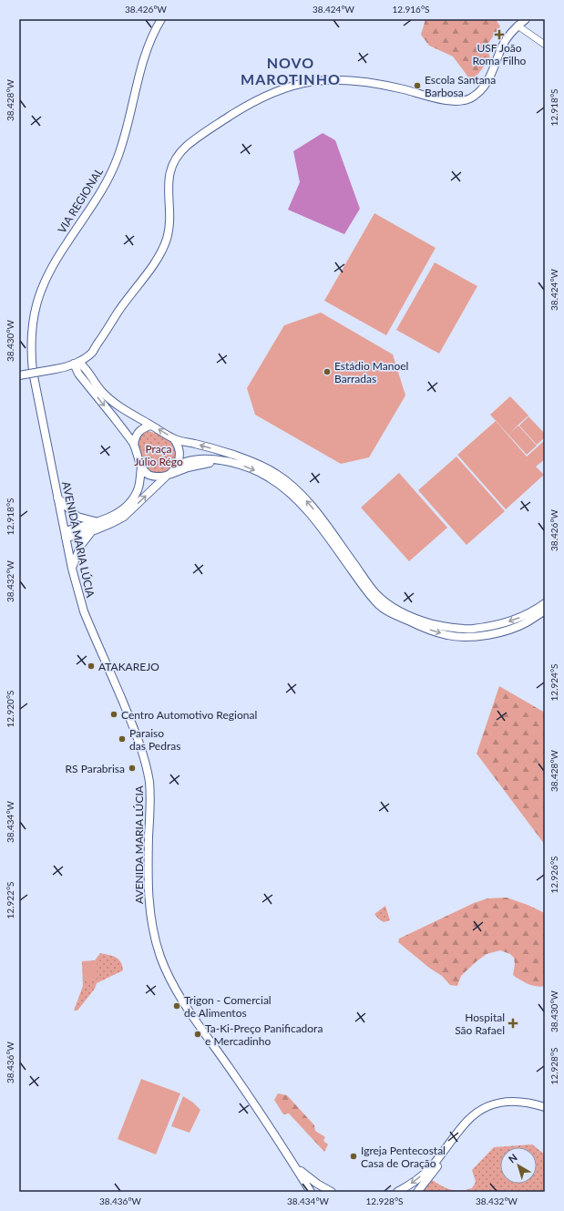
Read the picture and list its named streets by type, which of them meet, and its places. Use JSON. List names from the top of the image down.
{
  "streets": {
    "main road": ["VIA REGIONAL", "AVENIDA MARIA LÚCIA"]
  },
  "crossings": [
    ["VIA REGIONAL", "AVENIDA MARIA LÚCIA"]
  ],
  "districts": ["NOVO MAROTINHO"],
  "parks": ["Praça Júlio Régo"],
  "places": {
    "health": ["USF João Roma Filho", "Hospital São Rafael"],
    "other": [
      "Escola Santana Barbosa",
      "Estádio Manoel Barradas",
      "ATAKAREJO",
      "Centro Automotivo Regional",
      "Paraiso das Pedras",
      "RS Parabrisa",
      "Trigon - Comercial de Alimentos",
      "Ta-Ki-Preço Panificadora e Mercadinho",
      "Igreja Pentecostal Casa de Oração"
    ]
  },
  "north": "top left",
  "coordinates": [
    "38.426°W",
    "38.424°W",
    "12.916°S",
    "38.428°W",
    "12.918°S",
    "38.430°W",
    "38.432°W",
    "12.924°S",
    "12.920°S",
    "38.434°W",
    "12.926°S",
    "12.922°S",
    "38.436°W",
    "12.928°S"
  ]
}
